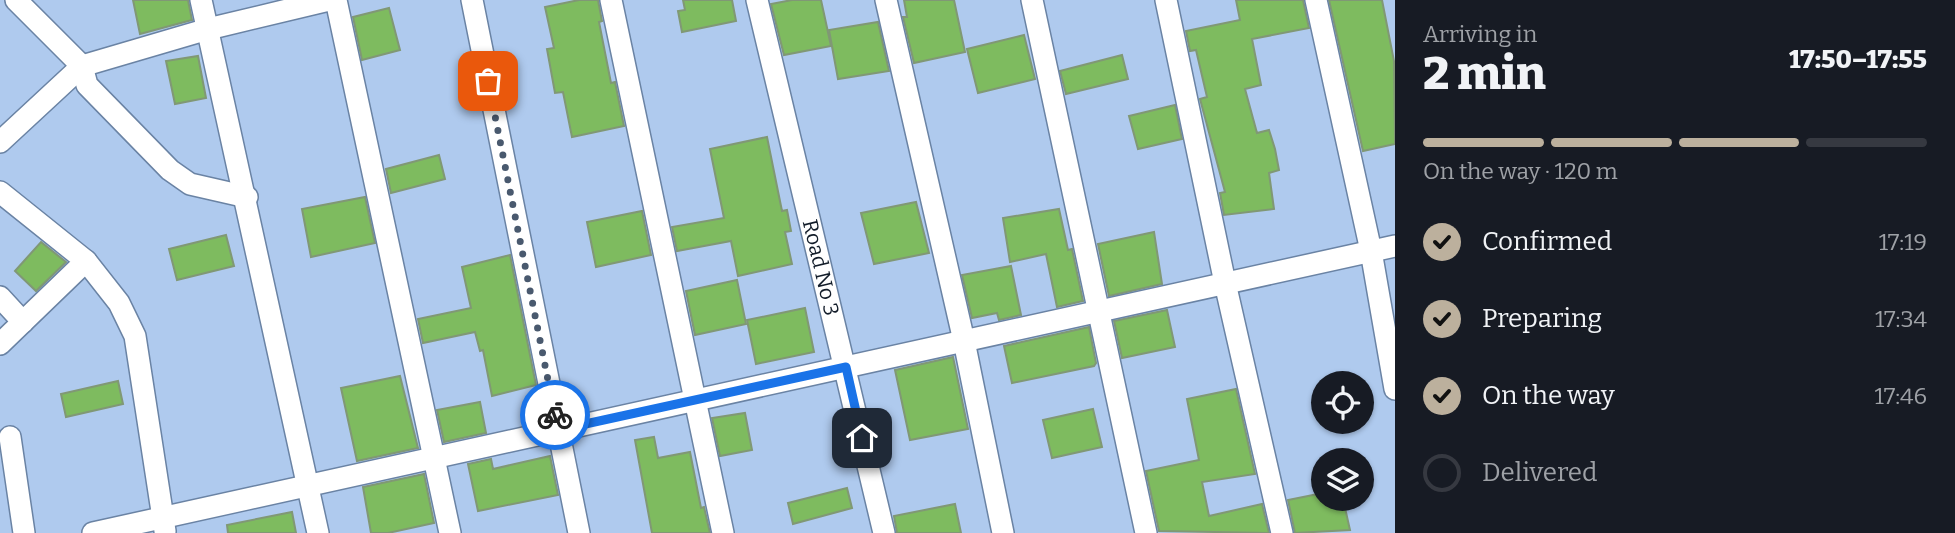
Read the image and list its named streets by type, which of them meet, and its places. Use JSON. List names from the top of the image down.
{
  "streets": {
    "street": ["Road No 3"]
  },
  "page": {
    "heading": ["2 min", "Arriving in", "17:50–17:55"],
    "bar": "On the way · 120 m",
    "list": [
      ["Confirmed", "17:19"],
      ["Preparing", "17:34"],
      ["On the way", "17:46"],
      "Delivered"
    ]
  }
}
